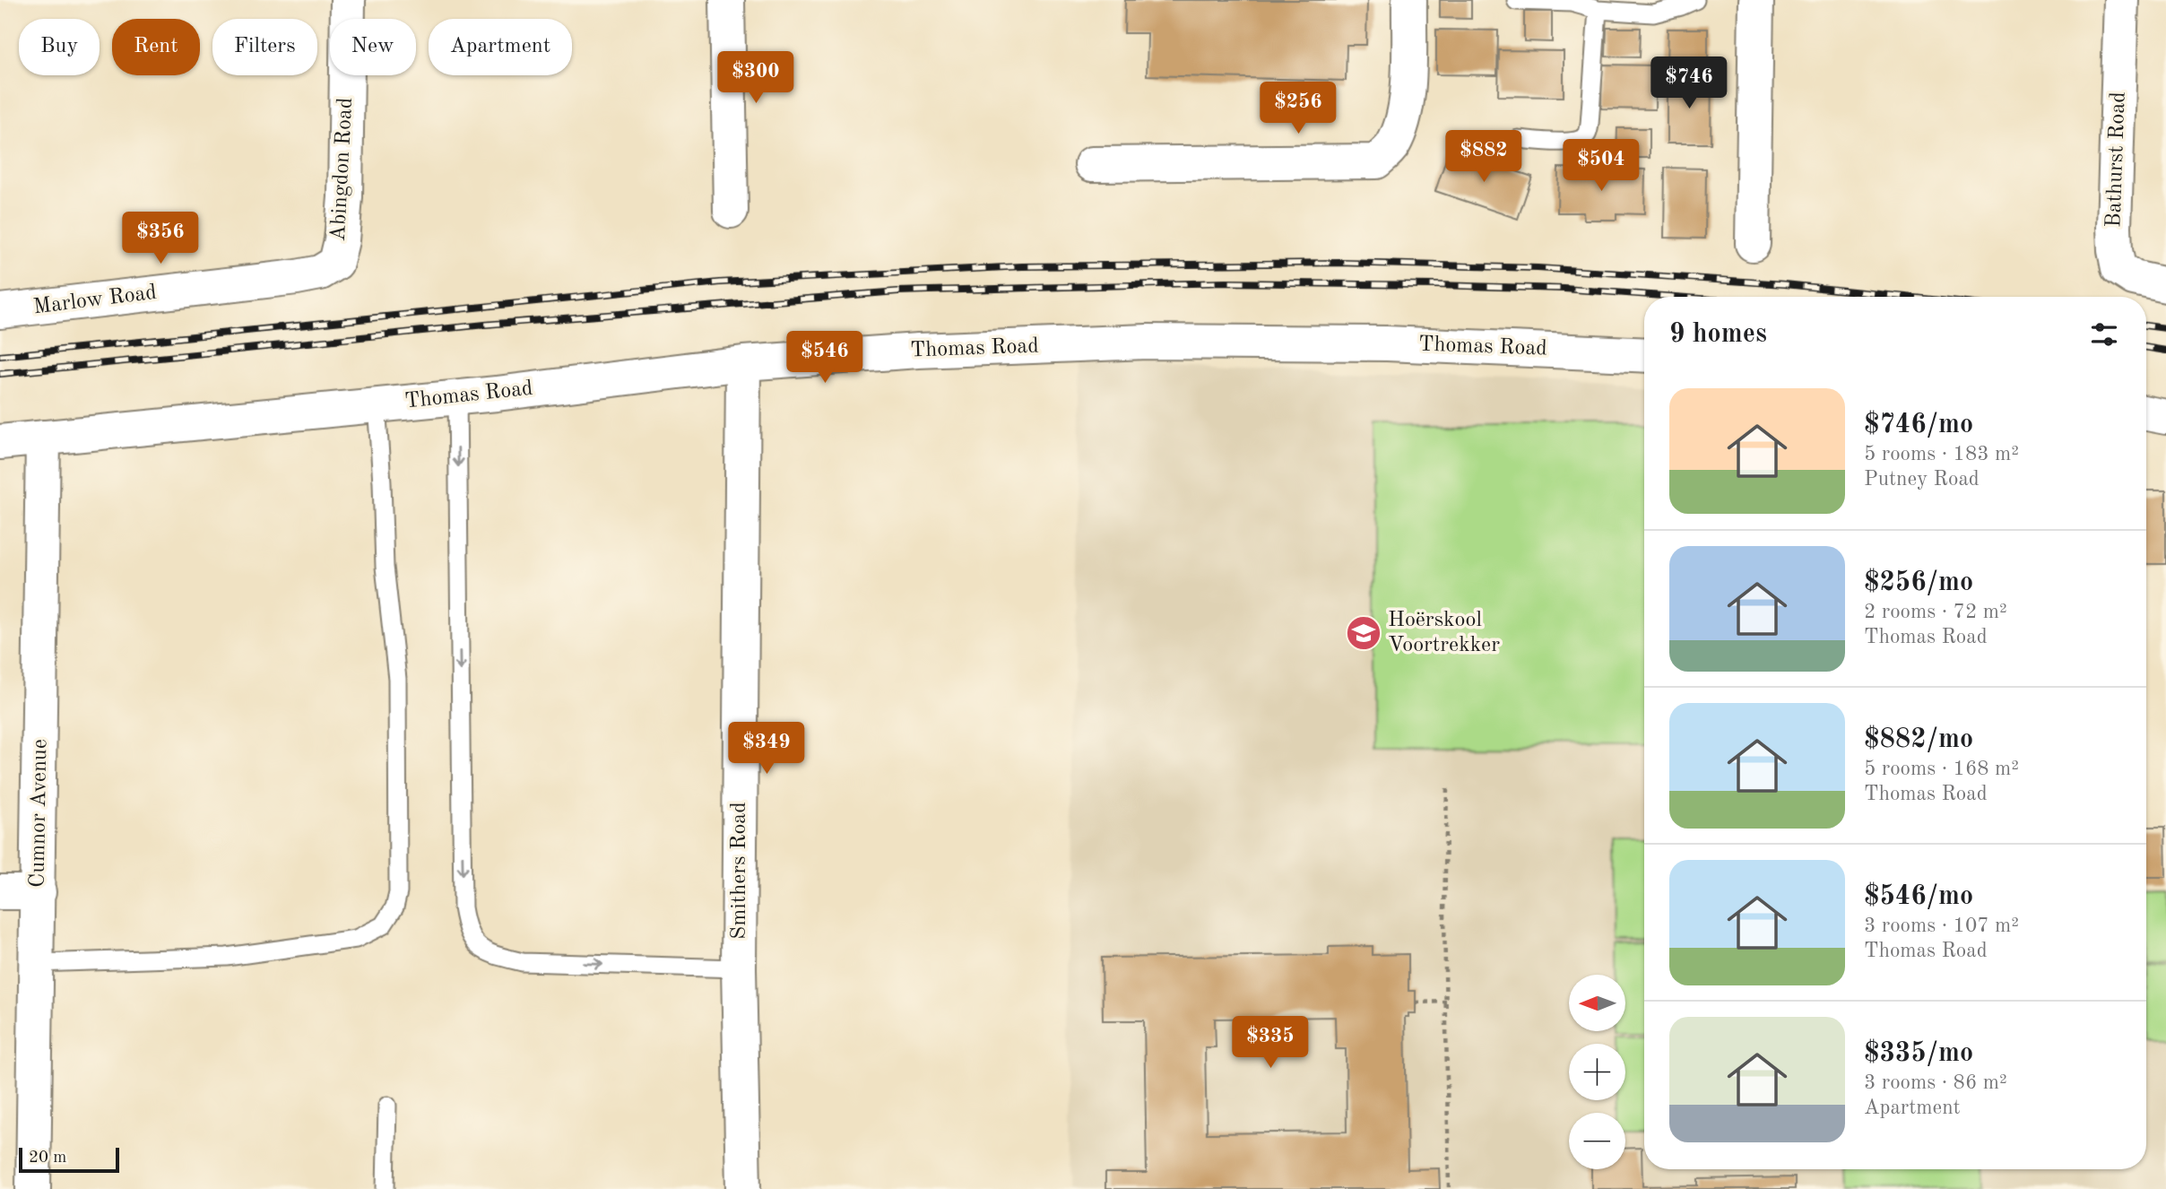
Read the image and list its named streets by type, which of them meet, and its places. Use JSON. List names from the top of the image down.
{
  "streets": {
    "street": [
      "Bathurst Road",
      "Abingdon Road",
      "Marlow Road",
      "Thomas Road",
      "Cumnor Avenue",
      "Smithers Road"
    ]
  },
  "crossings": [
    ["Abingdon Road", "Marlow Road"],
    ["Thomas Road", "Cumnor Avenue"],
    ["Thomas Road", "Smithers Road"]
  ],
  "places": {
    "school or university": ["Hoërskool Voortrekker"]
  },
  "scale_bar": "20 m",
  "north": "left",
  "page": {
    "chip": [
      "Buy",
      "Rent",
      "Filters",
      "New",
      "Apartment"
    ],
    "price": [
      "$300",
      "$746",
      "$256",
      "$882",
      "$504",
      "$356",
      "$546",
      "$349",
      "$335"
    ],
    "heading": "9 homes",
    "list": [
      {
        "name": "$746/mo",
        "note": "5 rooms · 183 m² · Putney Road"
      },
      {
        "name": "$256/mo",
        "note": "2 rooms · 72 m² · Thomas Road"
      },
      {
        "name": "$882/mo",
        "note": "5 rooms · 168 m² · Thomas Road"
      },
      {
        "name": "$546/mo",
        "note": "3 rooms · 107 m² · Thomas Road"
      },
      {
        "name": "$335/mo",
        "note": "3 rooms · 86 m² · Apartment"
      }
    ],
    "map_buttons": ["+", "−"],
    "scale": "20 m"
  }
}
